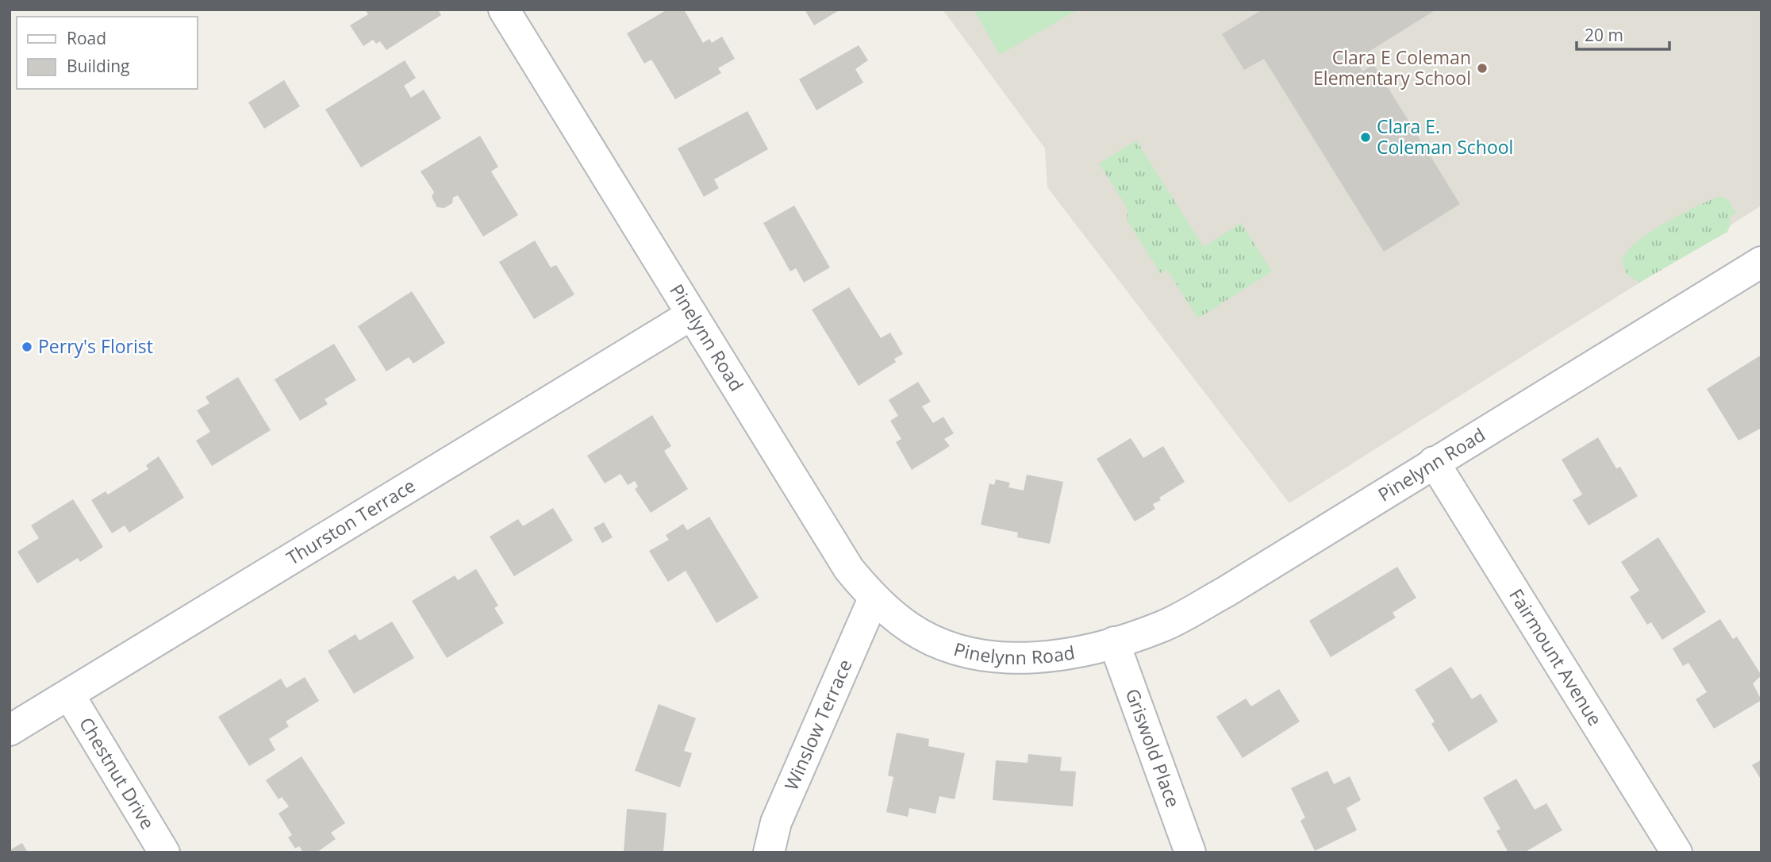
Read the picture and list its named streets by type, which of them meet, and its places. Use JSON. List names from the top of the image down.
{
  "streets": {
    "street": [
      "Pinelynn Road",
      "Thurston Terrace",
      "Fairmount Avenue",
      "Winslow Terrace",
      "Griswold Place",
      "Chestnut Drive"
    ]
  },
  "crossings": [
    ["Pinelynn Road", "Thurston Terrace"],
    ["Pinelynn Road", "Fairmount Avenue"],
    ["Pinelynn Road", "Winslow Terrace"],
    ["Pinelynn Road", "Griswold Place"],
    ["Thurston Terrace", "Chestnut Drive"]
  ],
  "places": ["Clara E Coleman Elementary School", "Clara E. Coleman School", "Perry's Florist"],
  "legend": ["Road", "Building"],
  "scale_bar": "20 m"
}
